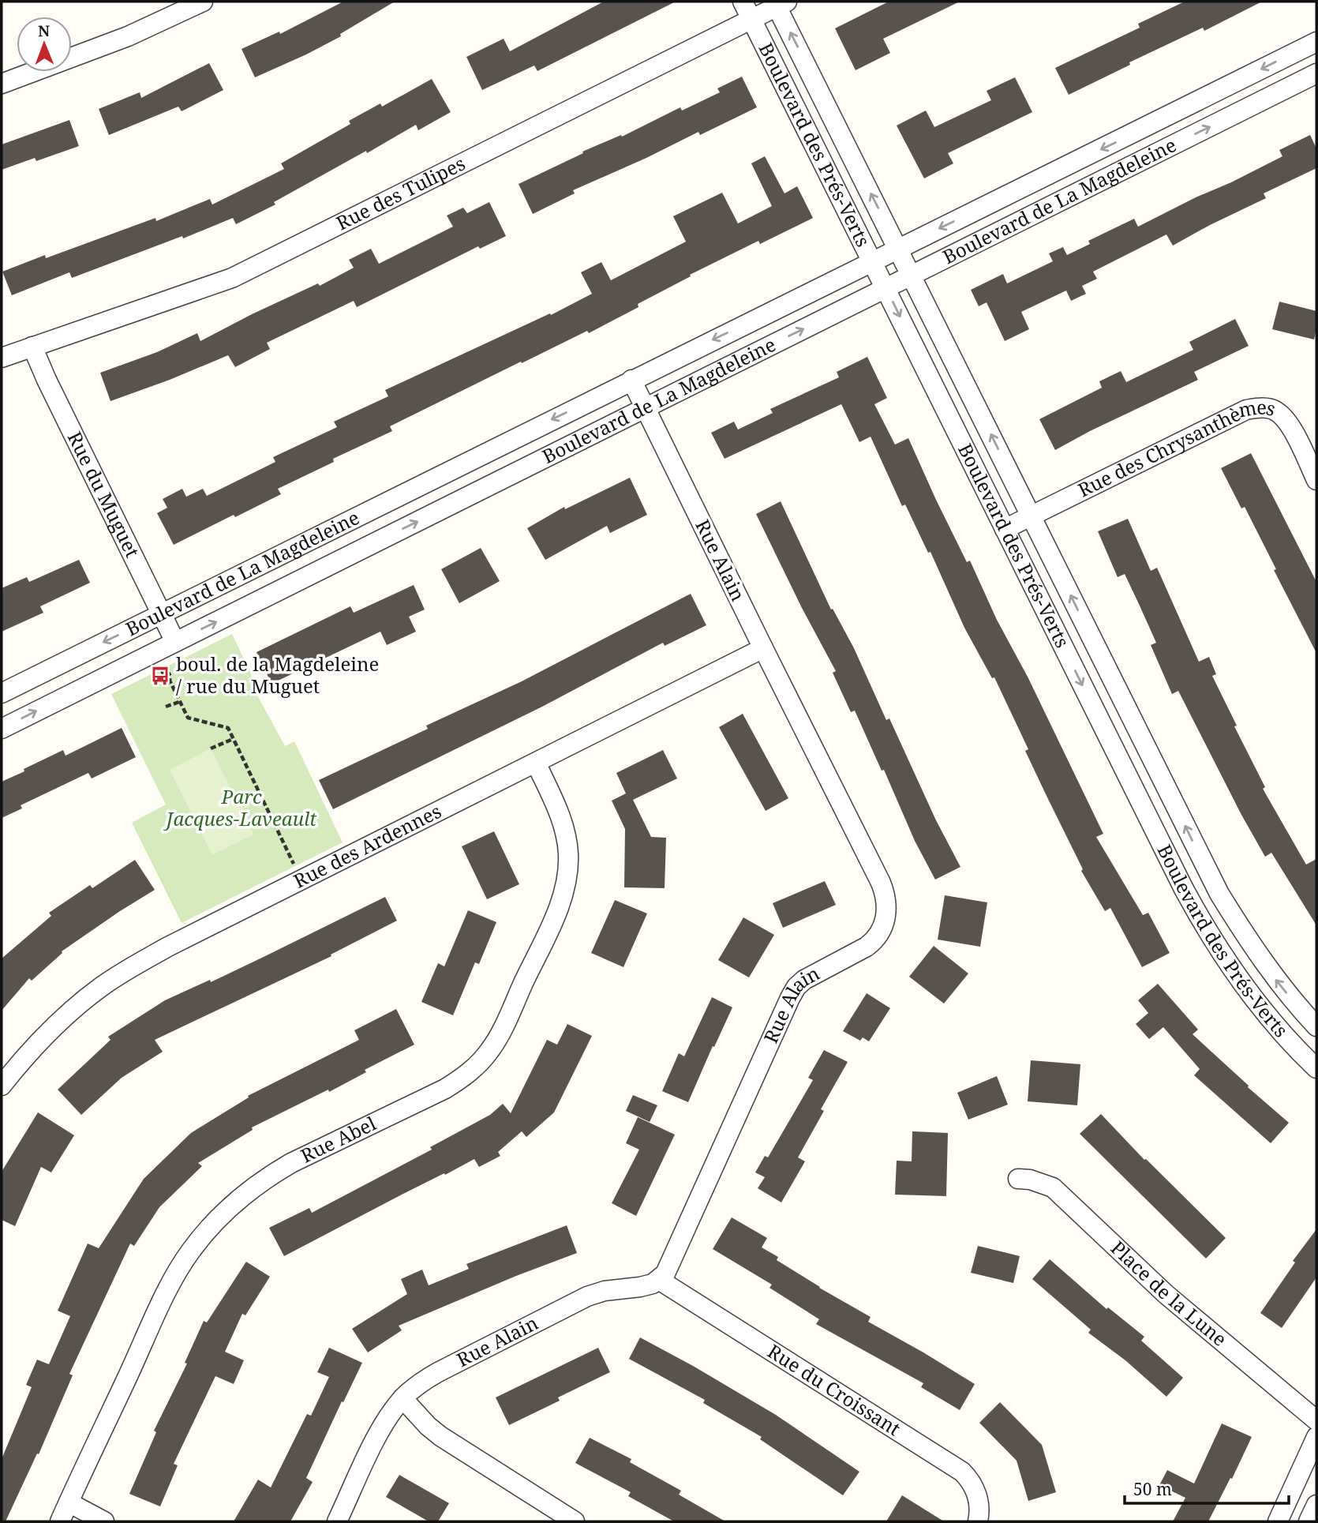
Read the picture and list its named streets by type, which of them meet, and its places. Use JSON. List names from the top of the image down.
{
  "streets": {
    "street": [
      "Boulevard des Prés-Verts",
      "Rue des Tulipes",
      "Boulevard de La Magdeleine",
      "Rue des Chrysanthèmes",
      "Rue du Muguet",
      "Rue Alain",
      "Rue des Ardennes",
      "Rue Abel",
      "Place de la Lune",
      "Rue du Croissant"
    ]
  },
  "crossings": [
    ["Boulevard des Prés-Verts", "Rue des Tulipes"],
    ["Boulevard des Prés-Verts", "Boulevard de La Magdeleine"],
    ["Boulevard des Prés-Verts", "Rue des Chrysanthèmes"],
    ["Rue des Tulipes", "Rue du Muguet"],
    ["Boulevard de La Magdeleine", "Rue du Muguet"],
    ["Boulevard de La Magdeleine", "Rue Alain"],
    ["Rue Alain", "Rue des Ardennes"],
    ["Rue Alain", "Rue du Croissant"],
    ["Rue des Ardennes", "Rue Abel"]
  ],
  "parks": ["Parc Jacques-Laveault"],
  "places": {
    "bus stop": ["boul. de la Magdeleine / rue du Muguet"]
  },
  "scale_bar": "50 m",
  "north": "top"
}
